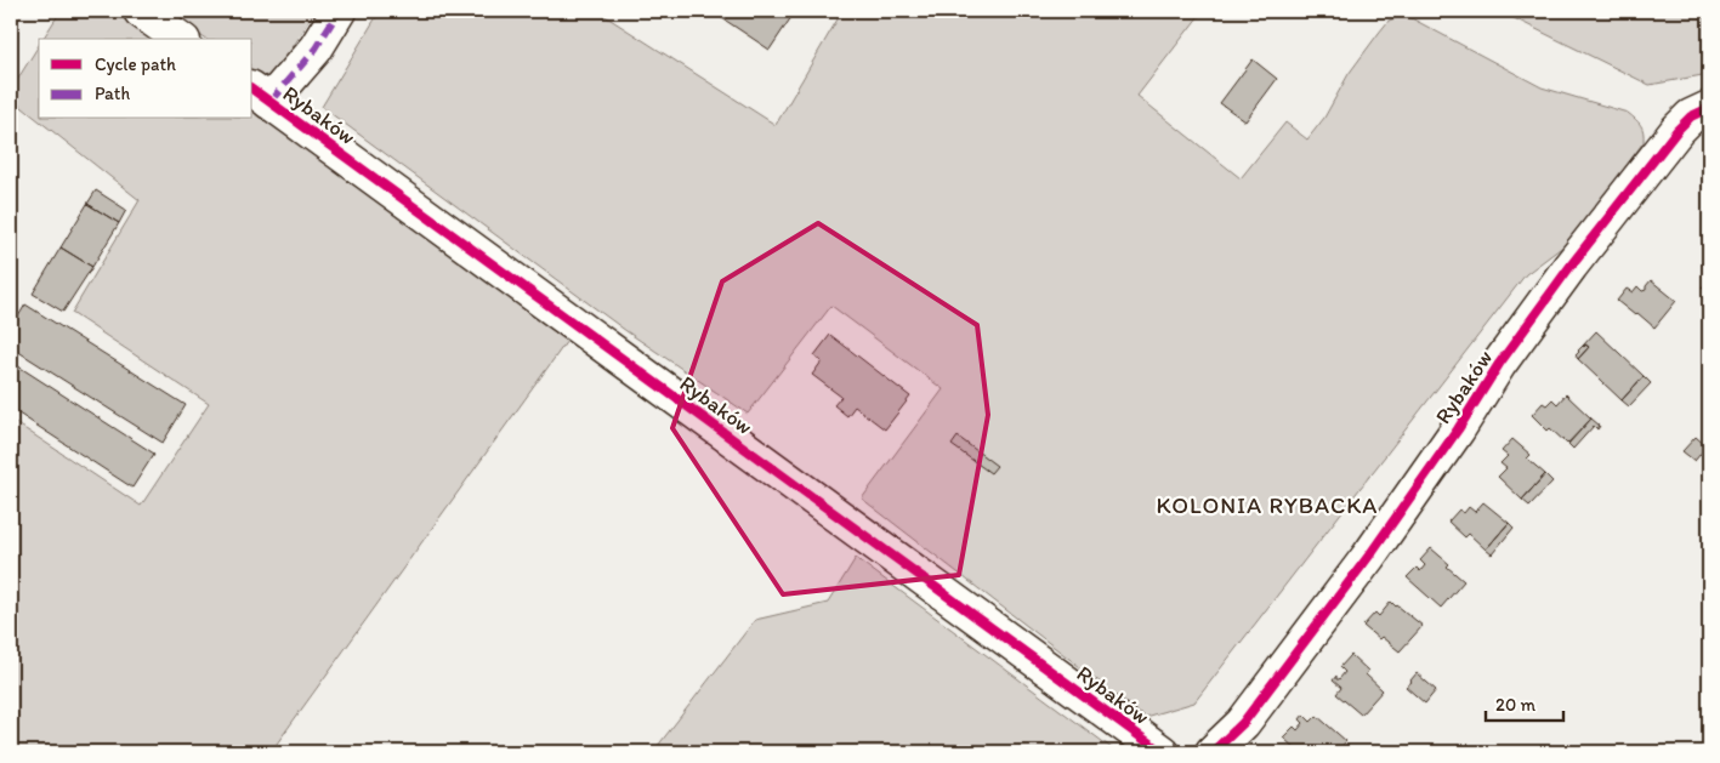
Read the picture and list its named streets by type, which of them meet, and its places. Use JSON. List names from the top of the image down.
{
  "streets": {
    "street": ["Rybaków"]
  },
  "districts": ["KOLONIA RYBACKA"],
  "legend": ["Cycle path", "Path"],
  "scale_bar": "20 m"
}
